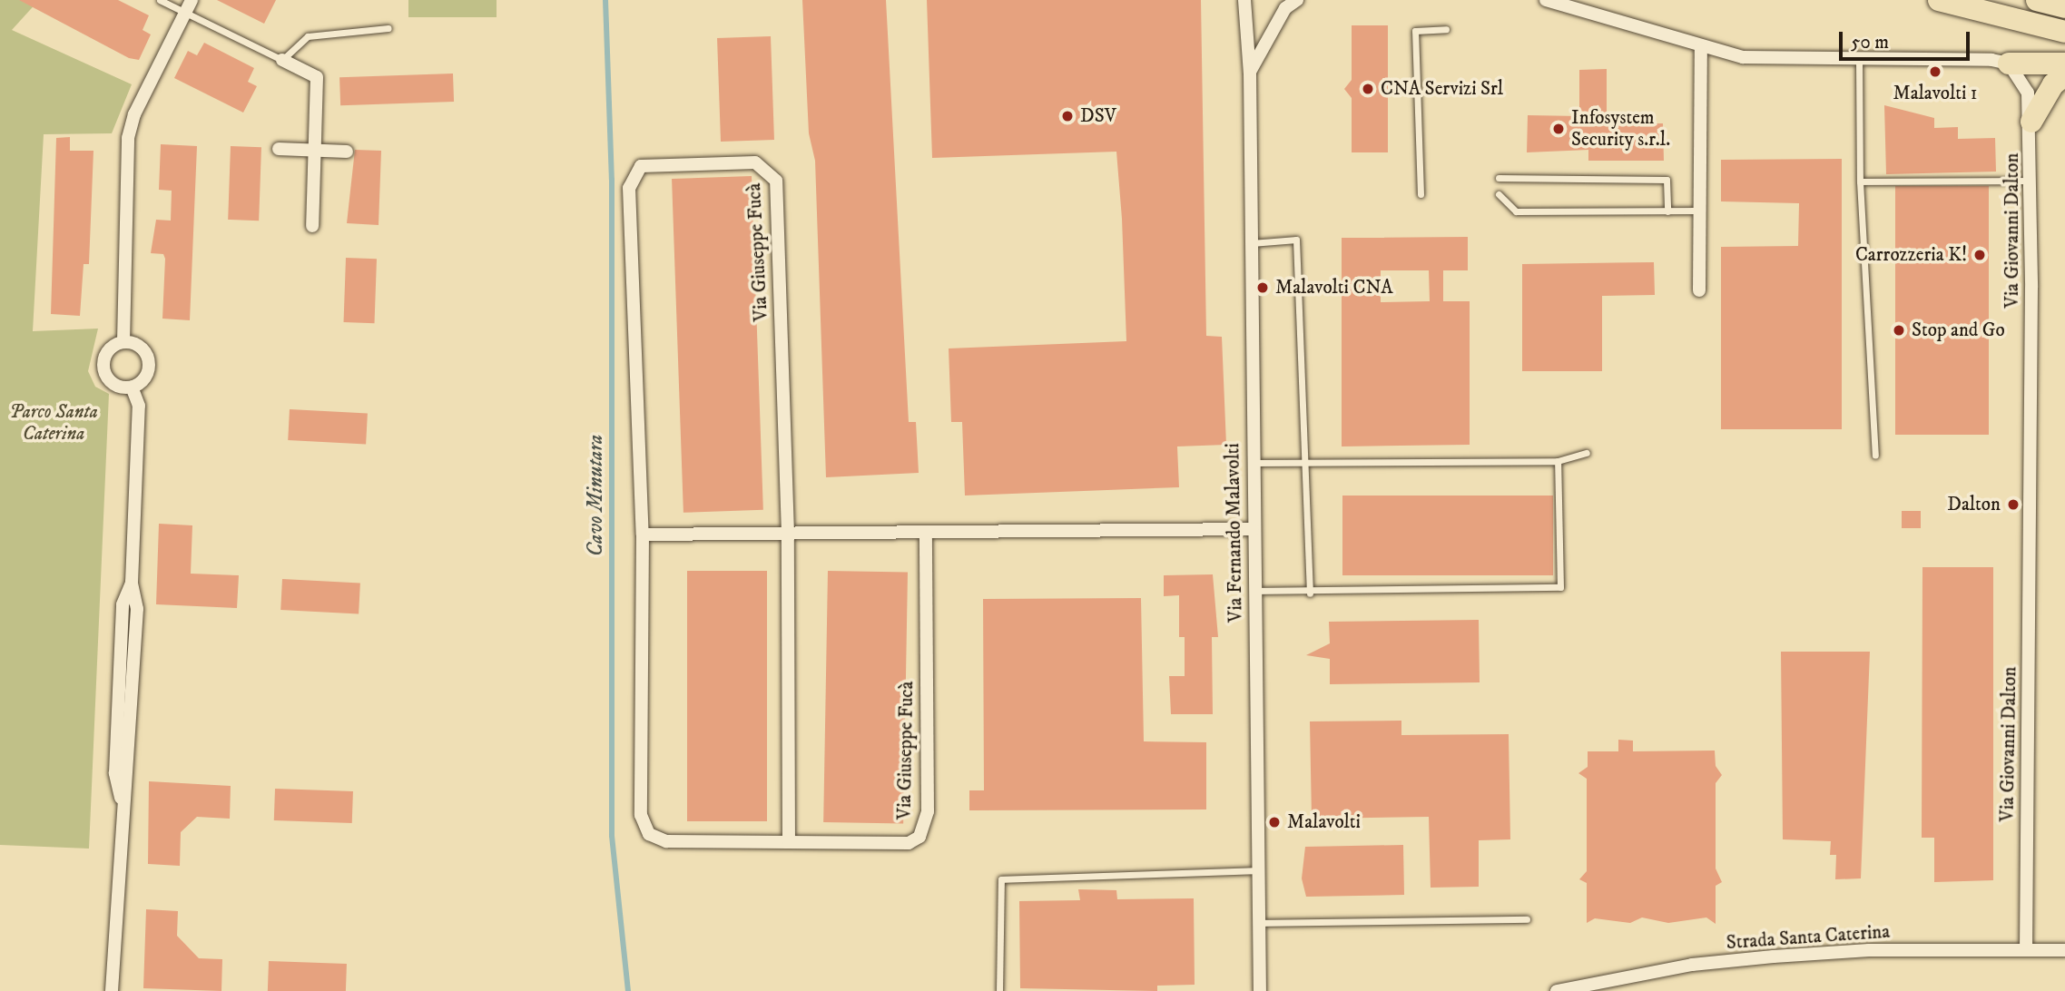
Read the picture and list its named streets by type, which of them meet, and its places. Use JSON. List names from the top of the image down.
{
  "streets": {
    "street": [
      "Via Giovanni Dalton",
      "Via Giuseppe Fucà",
      "Via Fernando Malavolti",
      "Strada Santa Caterina"
    ]
  },
  "crossings": [
    ["Via Giovanni Dalton", "Strada Santa Caterina"]
  ],
  "water": ["Cavo Minutara"],
  "parks": ["Parco Santa Caterina"],
  "places": [
    "Malavolti 1",
    "CNA Servizi Srl",
    "DSV",
    "Infosystem Security s.r.l.",
    "Carrozzeria K!",
    "Malavolti CNA",
    "Stop and Go",
    "Dalton",
    "Malavolti"
  ],
  "scale_bar": "50 m"
}
